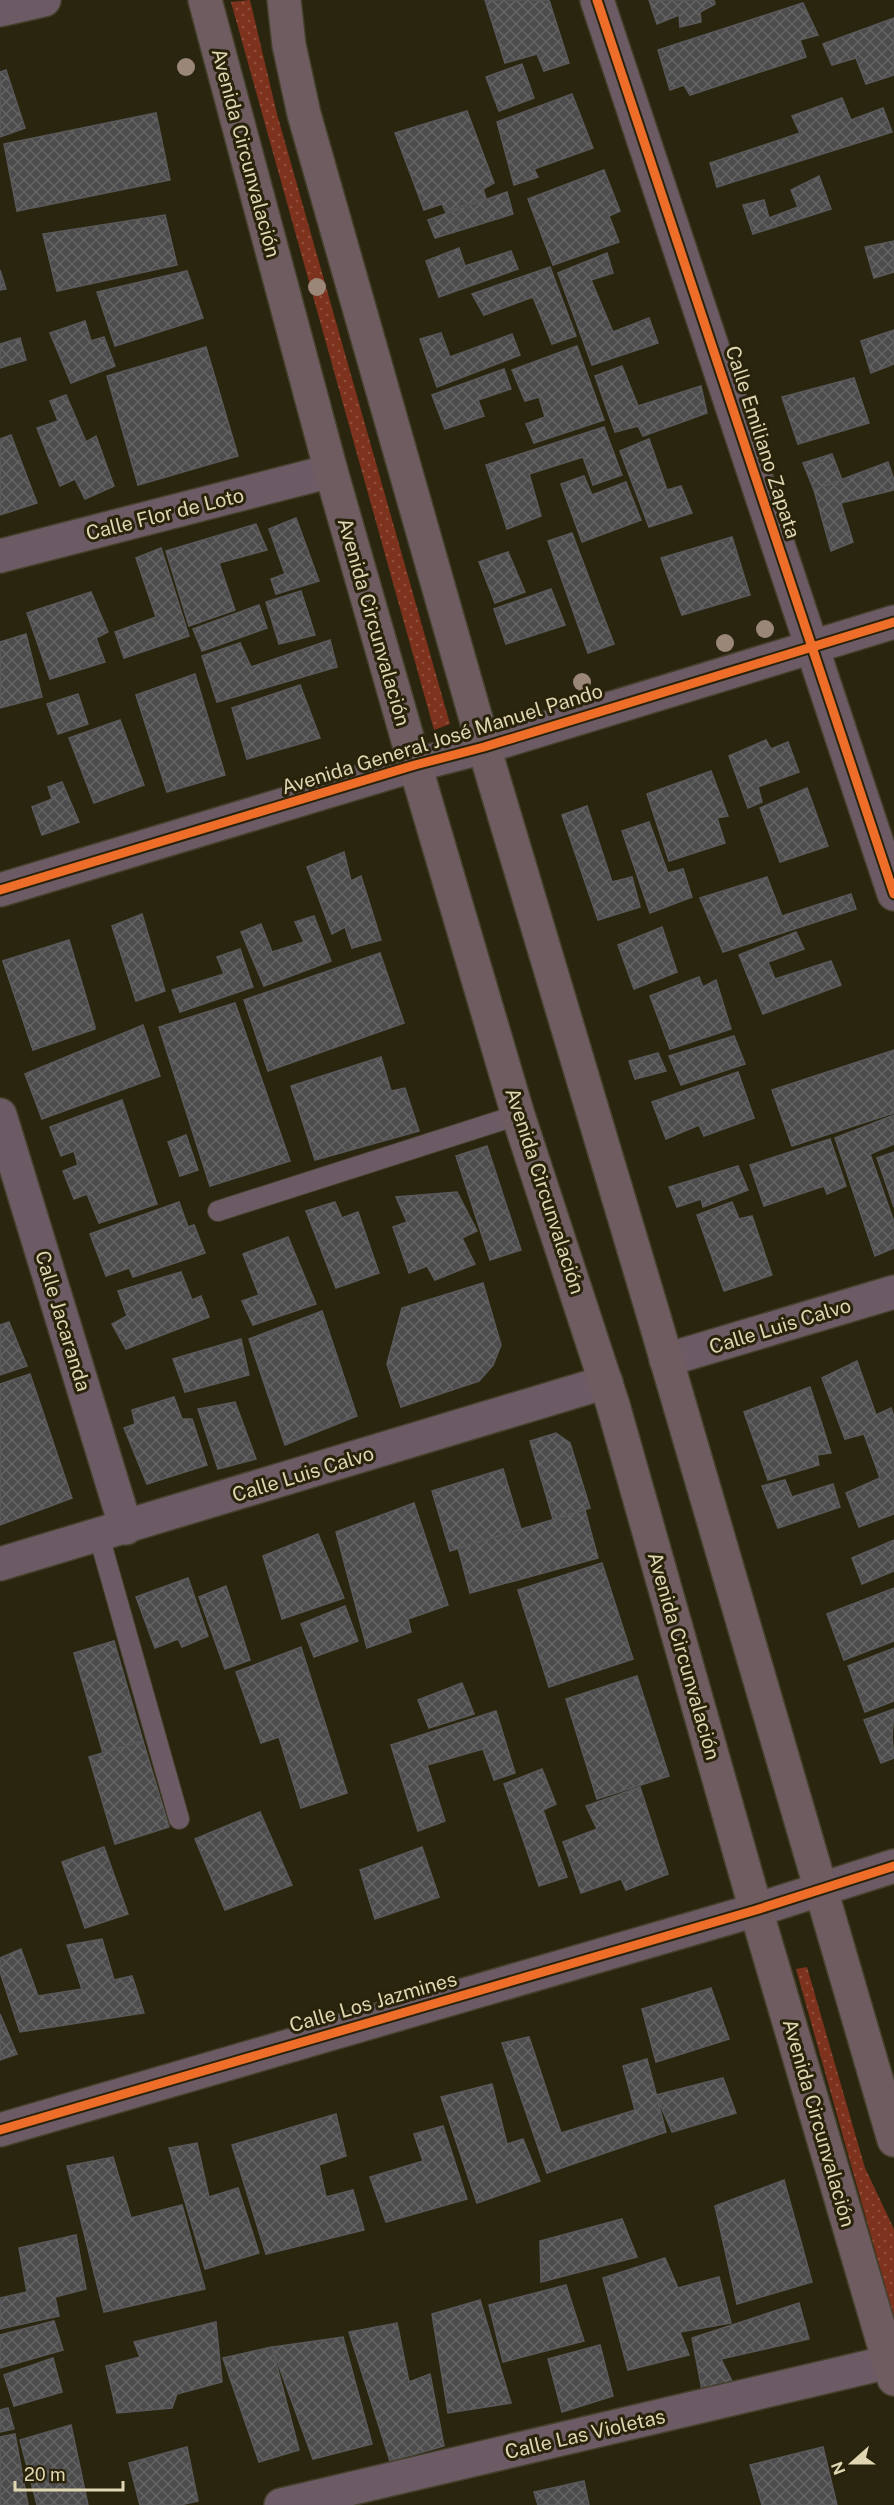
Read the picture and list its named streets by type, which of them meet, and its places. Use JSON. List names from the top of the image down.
{
  "streets": {
    "highway": ["Avenida Circunvalación"],
    "street": [
      "Calle Emiliano Zapata",
      "Calle Flor de Loto",
      "Avenida General José Manuel Pando",
      "Calle Jacaranda",
      "Calle Luis Calvo",
      "Calle Los Jazmines",
      "Calle Las Violetas"
    ]
  },
  "crossings": [
    ["Avenida Circunvalación", "Calle Flor de Loto"],
    ["Avenida Circunvalación", "Avenida General José Manuel Pando"],
    ["Avenida Circunvalación", "Calle Luis Calvo"],
    ["Avenida Circunvalación", "Calle Los Jazmines"],
    ["Avenida Circunvalación", "Calle Las Violetas"],
    ["Calle Emiliano Zapata", "Avenida General José Manuel Pando"],
    ["Calle Jacaranda", "Calle Luis Calvo"]
  ],
  "scale_bar": "20 m",
  "north": "left"
}
